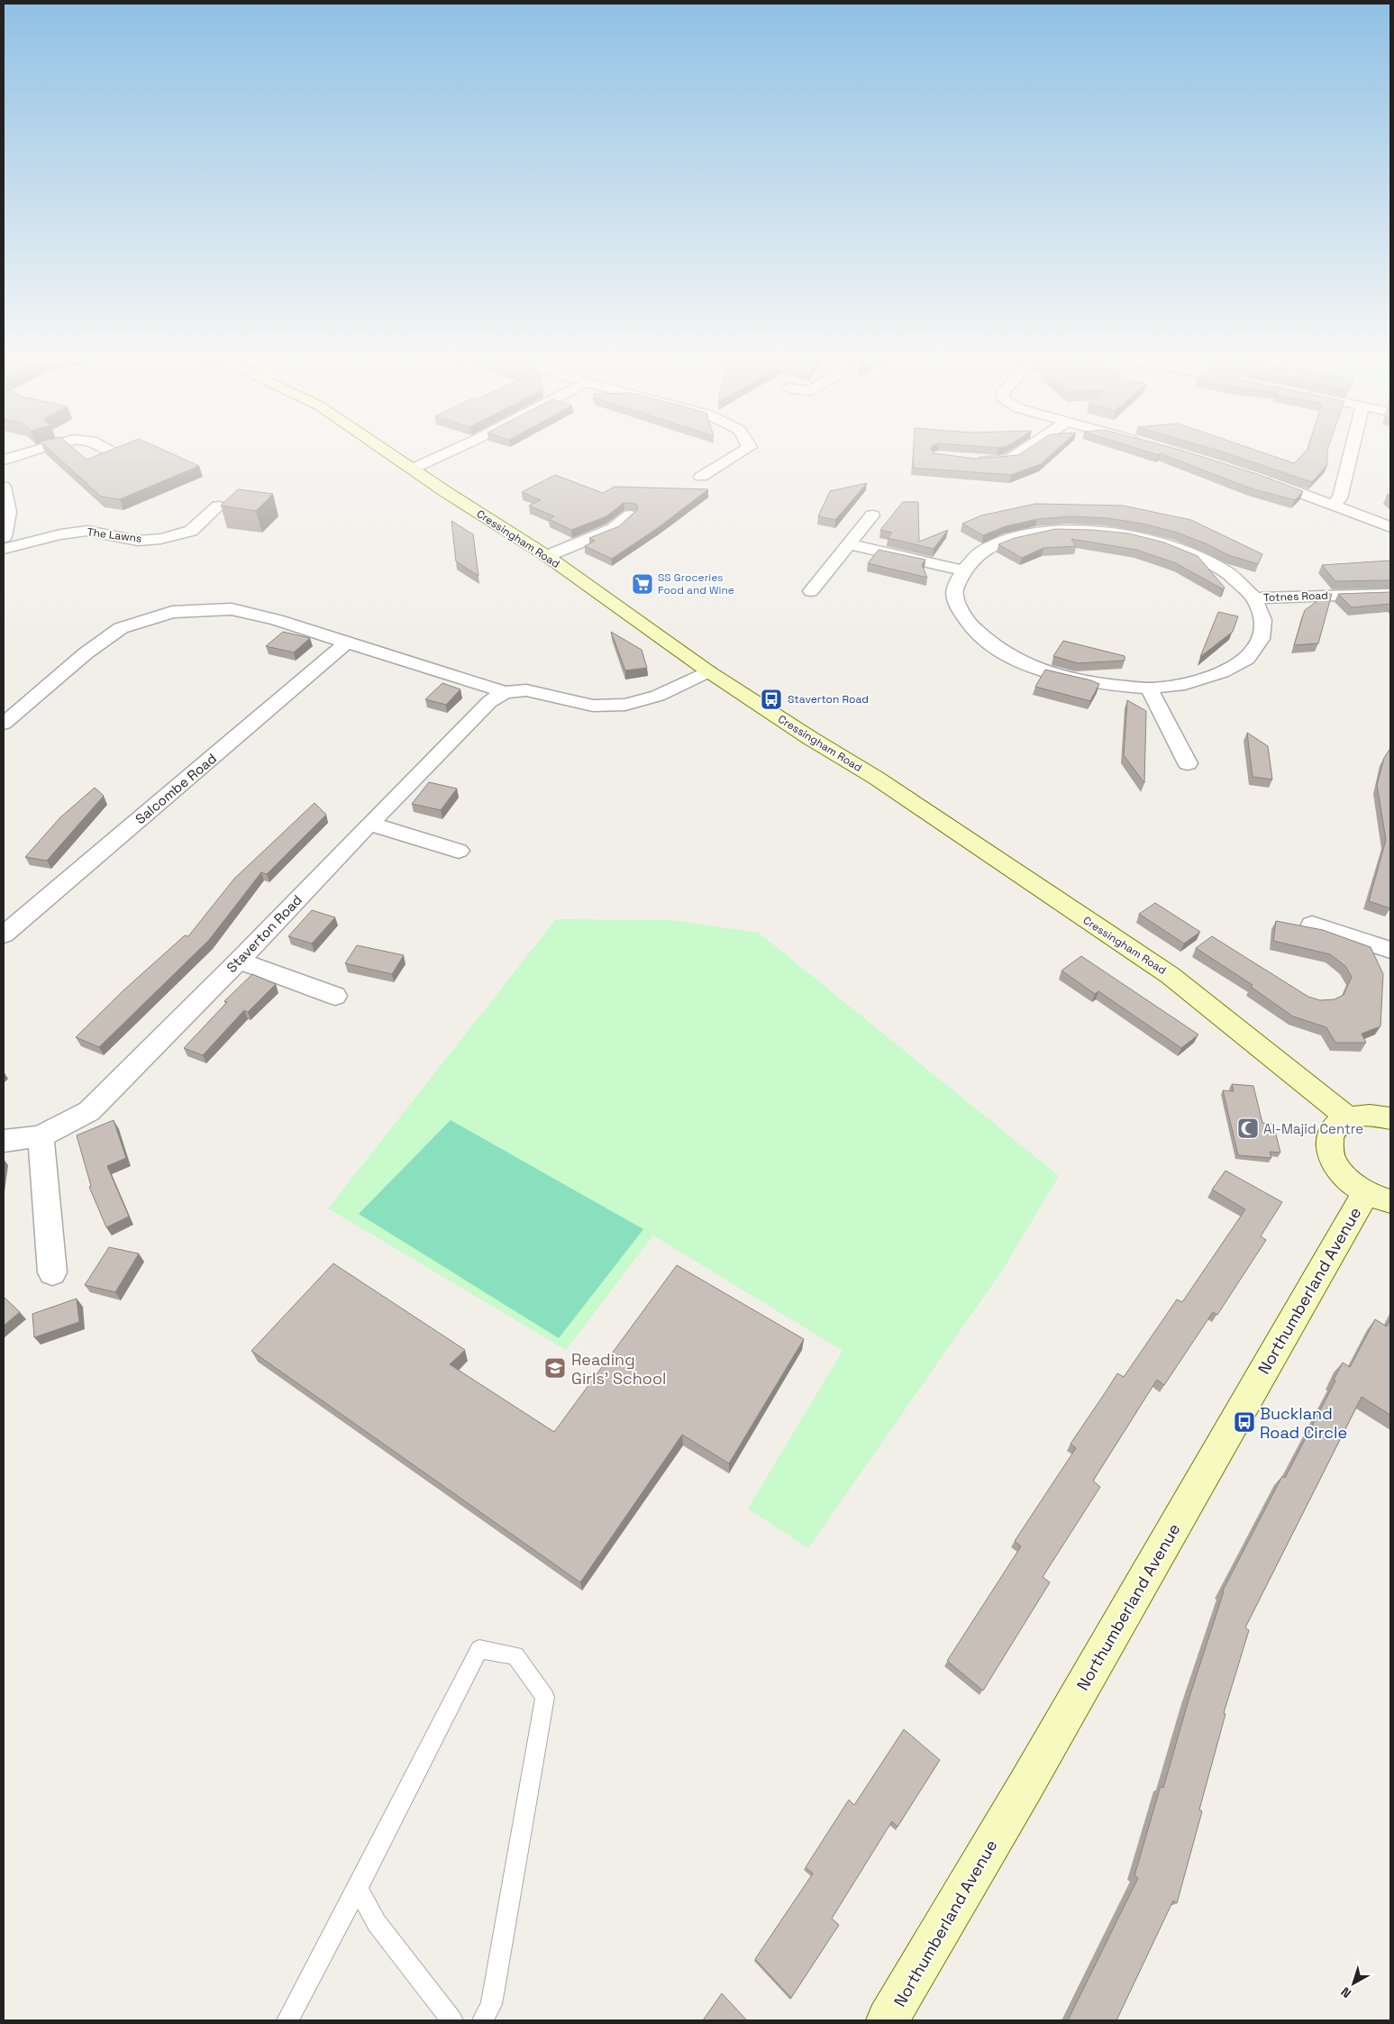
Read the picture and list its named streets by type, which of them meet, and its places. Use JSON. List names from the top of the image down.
{
  "streets": {
    "street": [
      "The Lawns",
      "Cressingham Road",
      "Totnes Road",
      "Salcombe Road",
      "Staverton Road",
      "Northumberland Avenue"
    ]
  },
  "places": {
    "supermarket": ["SS Groceries Food and Wine"],
    "bus stop": ["Staverton Road", "Buckland Road Circle"],
    "mosque": ["Al-Majid Centre"],
    "school or university": ["Reading Girls' School"]
  },
  "north": "bottom left"
}
